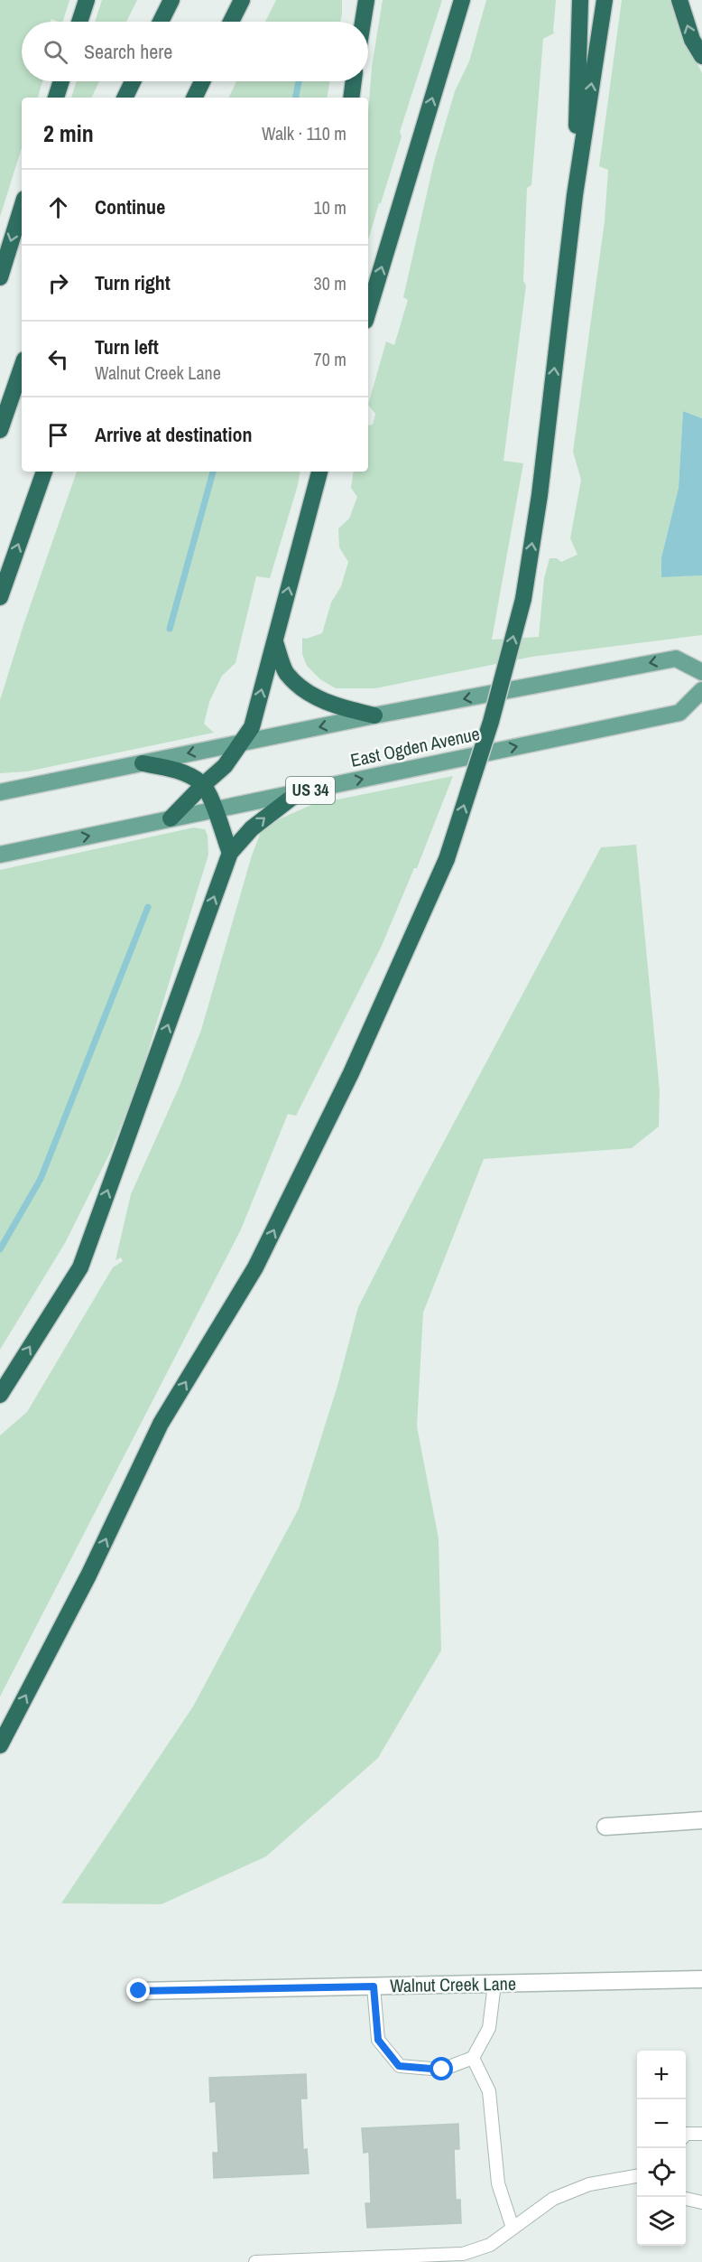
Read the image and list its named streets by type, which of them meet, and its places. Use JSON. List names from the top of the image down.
{
  "streets": {
    "main road": ["East Ogden Avenue", "US 34"],
    "street": ["Walnut Creek Lane"]
  },
  "page": {
    "search": "Search here",
    "heading": ["2 min", "Walk · 110 m"],
    "list": [
      ["Continue", "10 m"],
      ["Turn right", "30 m"],
      ["Turn left", "Walnut Creek Lane", "70 m"],
      "Arrive at destination"
    ],
    "map_buttons": ["+", "−"]
  }
}
